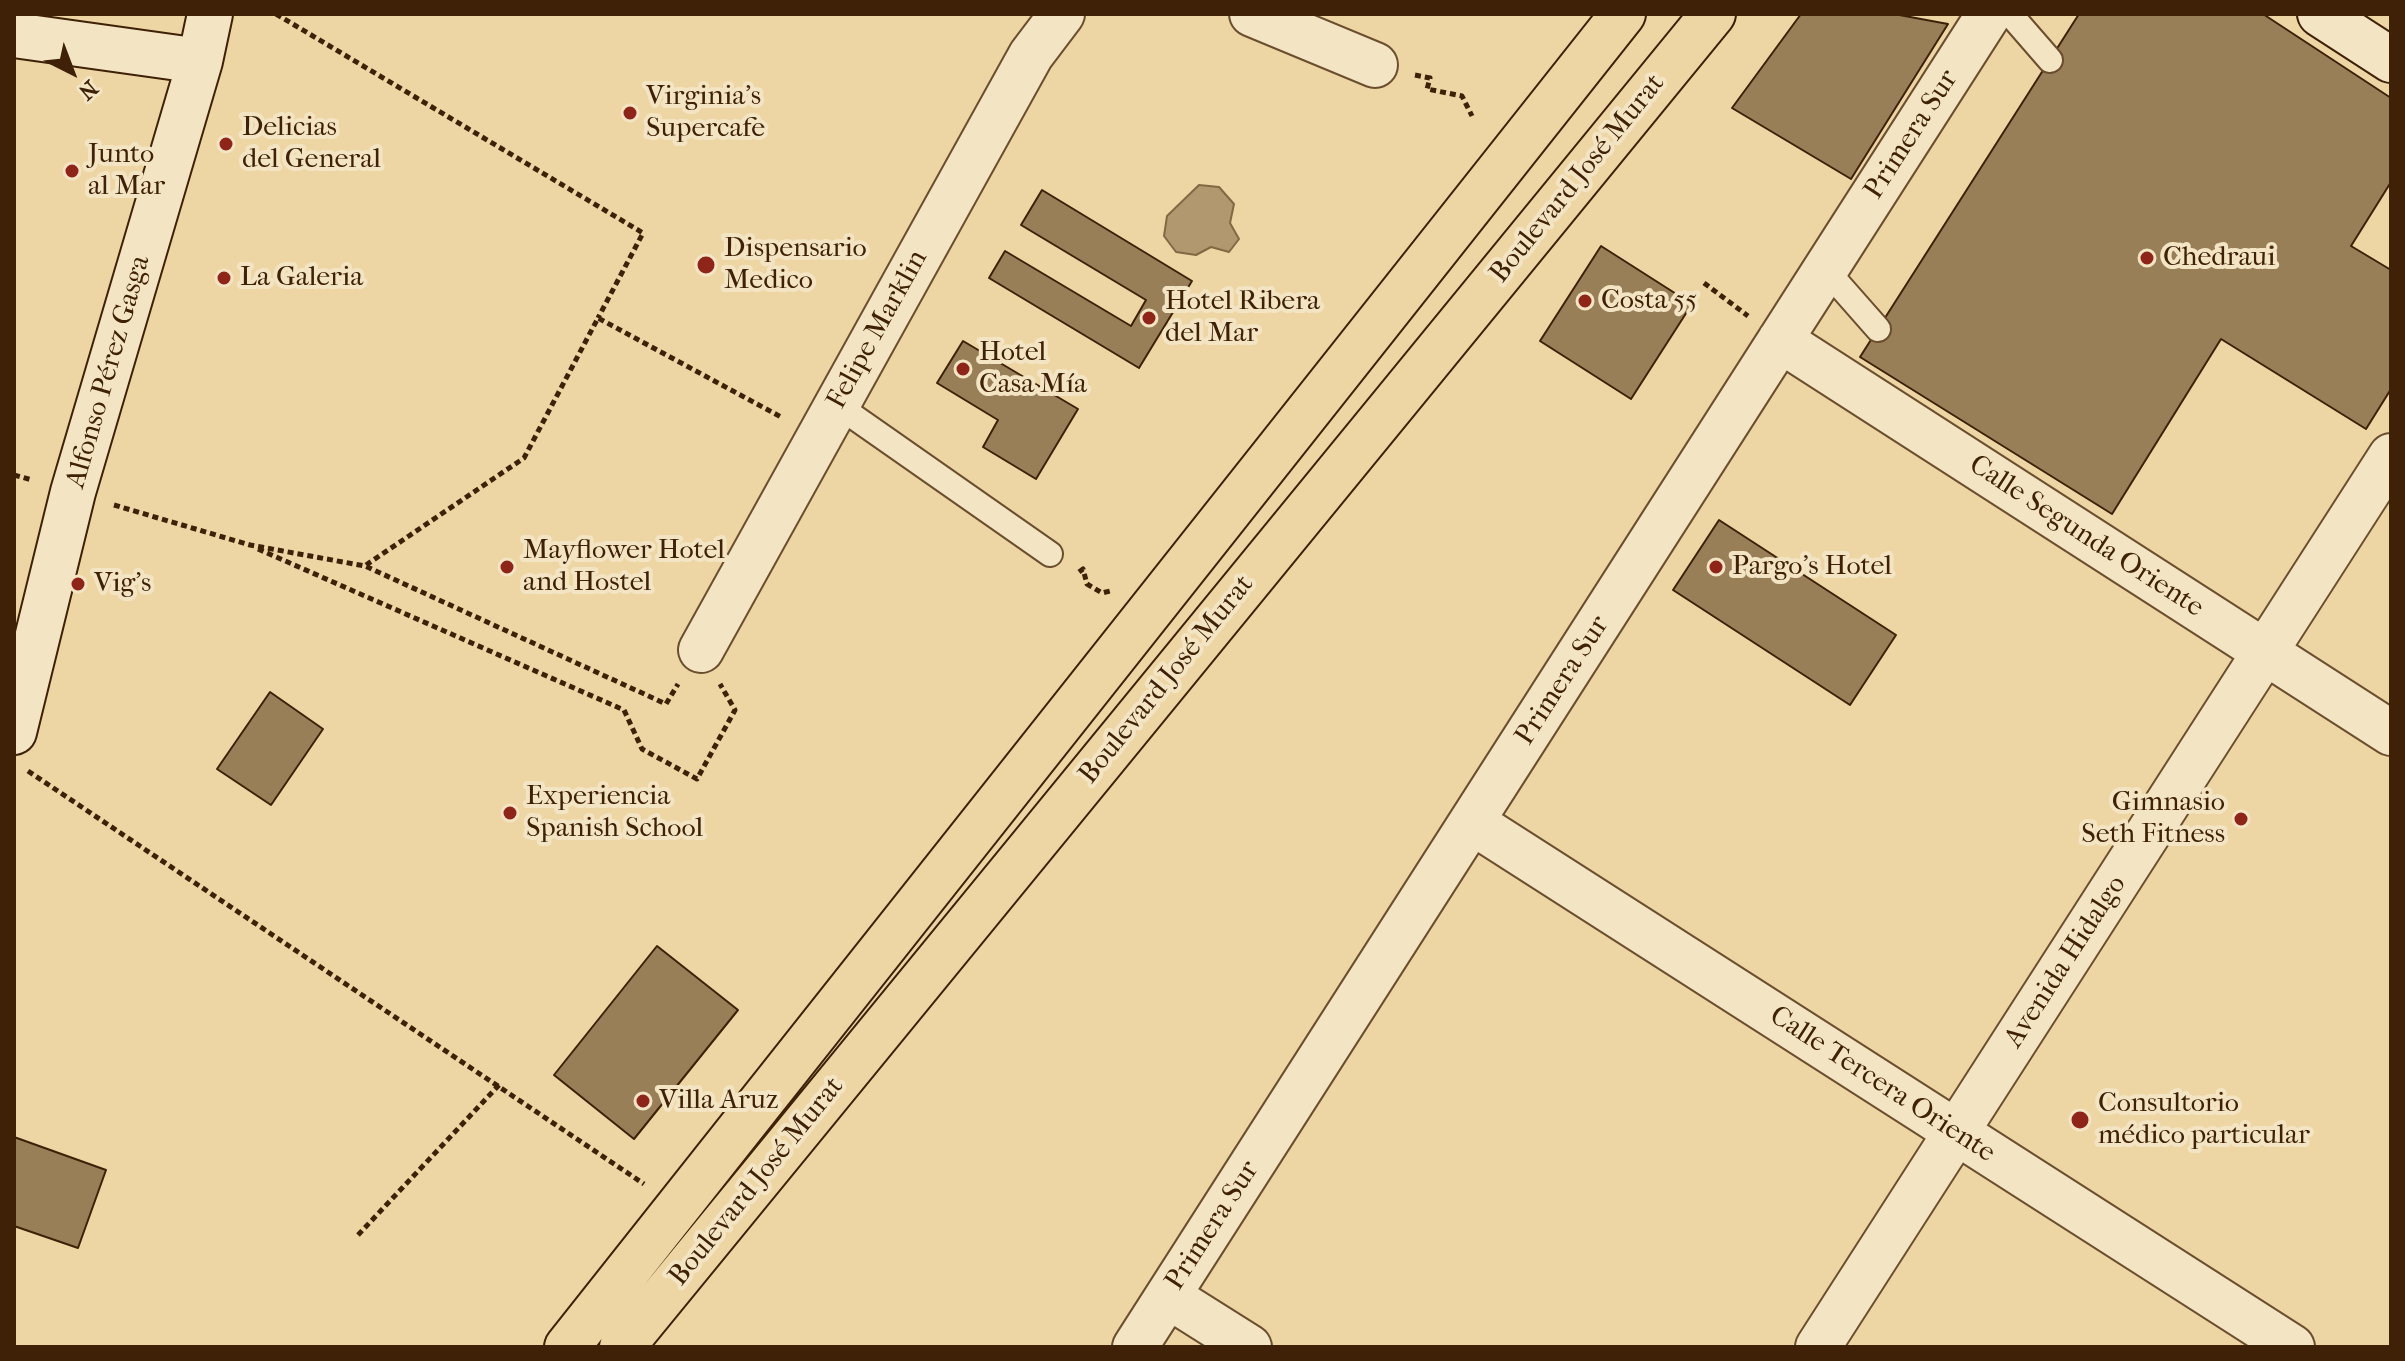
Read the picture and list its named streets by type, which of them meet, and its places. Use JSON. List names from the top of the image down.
{
  "streets": {
    "highway": ["Boulevard José Murat"],
    "street": [
      "Primera Sur",
      "Felipe Marklin",
      "Alfonso Pérez Gasga",
      "Calle Segunda Oriente",
      "Avenida Hidalgo",
      "Calle Tercera Oriente"
    ]
  },
  "crossings": [
    ["Primera Sur", "Calle Segunda Oriente"],
    ["Primera Sur", "Calle Tercera Oriente"],
    ["Calle Segunda Oriente", "Avenida Hidalgo"],
    ["Avenida Hidalgo", "Calle Tercera Oriente"]
  ],
  "places": [
    "Virginia's Supercafe",
    "Delicias del General",
    "Junto al Mar",
    "Chedraui",
    "Dispensario Medico",
    "La Galeria",
    "Costa 55",
    "Hotel Ribera del Mar",
    "Hotel Casa Mía",
    "Mayflower Hotel and Hostel",
    "Pargo's Hotel",
    "Vig's",
    "Experiencia Spanish School",
    "Gimnasio Seth Fitness",
    "Villa Aruz",
    "Consultorio médico particular"
  ],
  "north": "bottom right"
}
